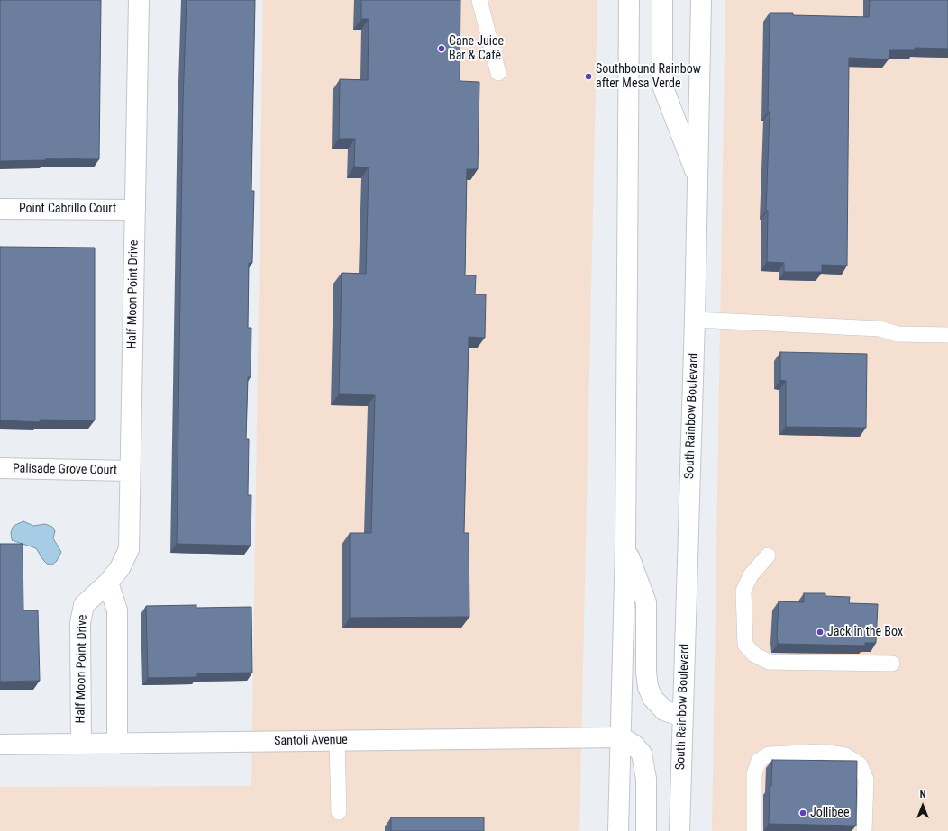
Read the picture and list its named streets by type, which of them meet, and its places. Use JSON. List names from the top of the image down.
{
  "streets": {
    "main road": [
      "Point Cabrillo Court",
      "Half Moon Point Drive",
      "South Rainbow Boulevard",
      "Palisade Grove Court",
      "Santoli Avenue"
    ]
  },
  "crossings": [
    ["Point Cabrillo Court", "Half Moon Point Drive"],
    ["Half Moon Point Drive", "Palisade Grove Court"],
    ["Half Moon Point Drive", "Santoli Avenue"]
  ],
  "places": [
    "Cane Juice Bar & Café",
    "Southbound Rainbow after Mesa Verde",
    "Jack in the Box",
    "Jollibee"
  ],
  "north": "top"
}
